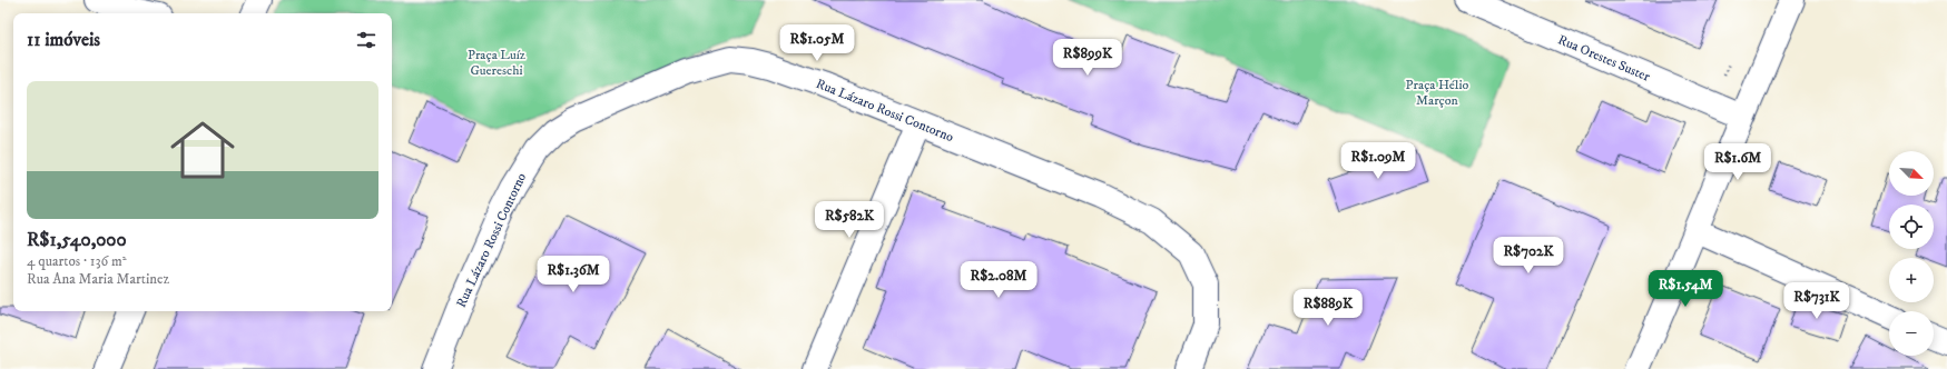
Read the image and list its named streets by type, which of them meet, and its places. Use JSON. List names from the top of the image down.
{
  "streets": {
    "street": ["Rua Orestes Suster", "Rua Lázaro Rossi Contorno"]
  },
  "parks": ["Praça Luíz Guereschi", "Praça Hélio Marçon"],
  "north": "bottom right",
  "page": {
    "heading": "11 imóveis",
    "price": [
      "R$1.05M",
      "R$899K",
      "R$1.09M",
      "R$1.6M",
      "R$582K",
      "R$702K",
      "R$1.36M",
      "R$2.08M",
      "R$1.54M",
      "R$731K",
      "R$889K"
    ],
    "list": [
      {
        "name": "R$1,540,000",
        "note": "4 quartos · 136 m² · Rua Ana Maria Martinez"
      }
    ],
    "map_buttons": ["+", "−"]
  }
}
